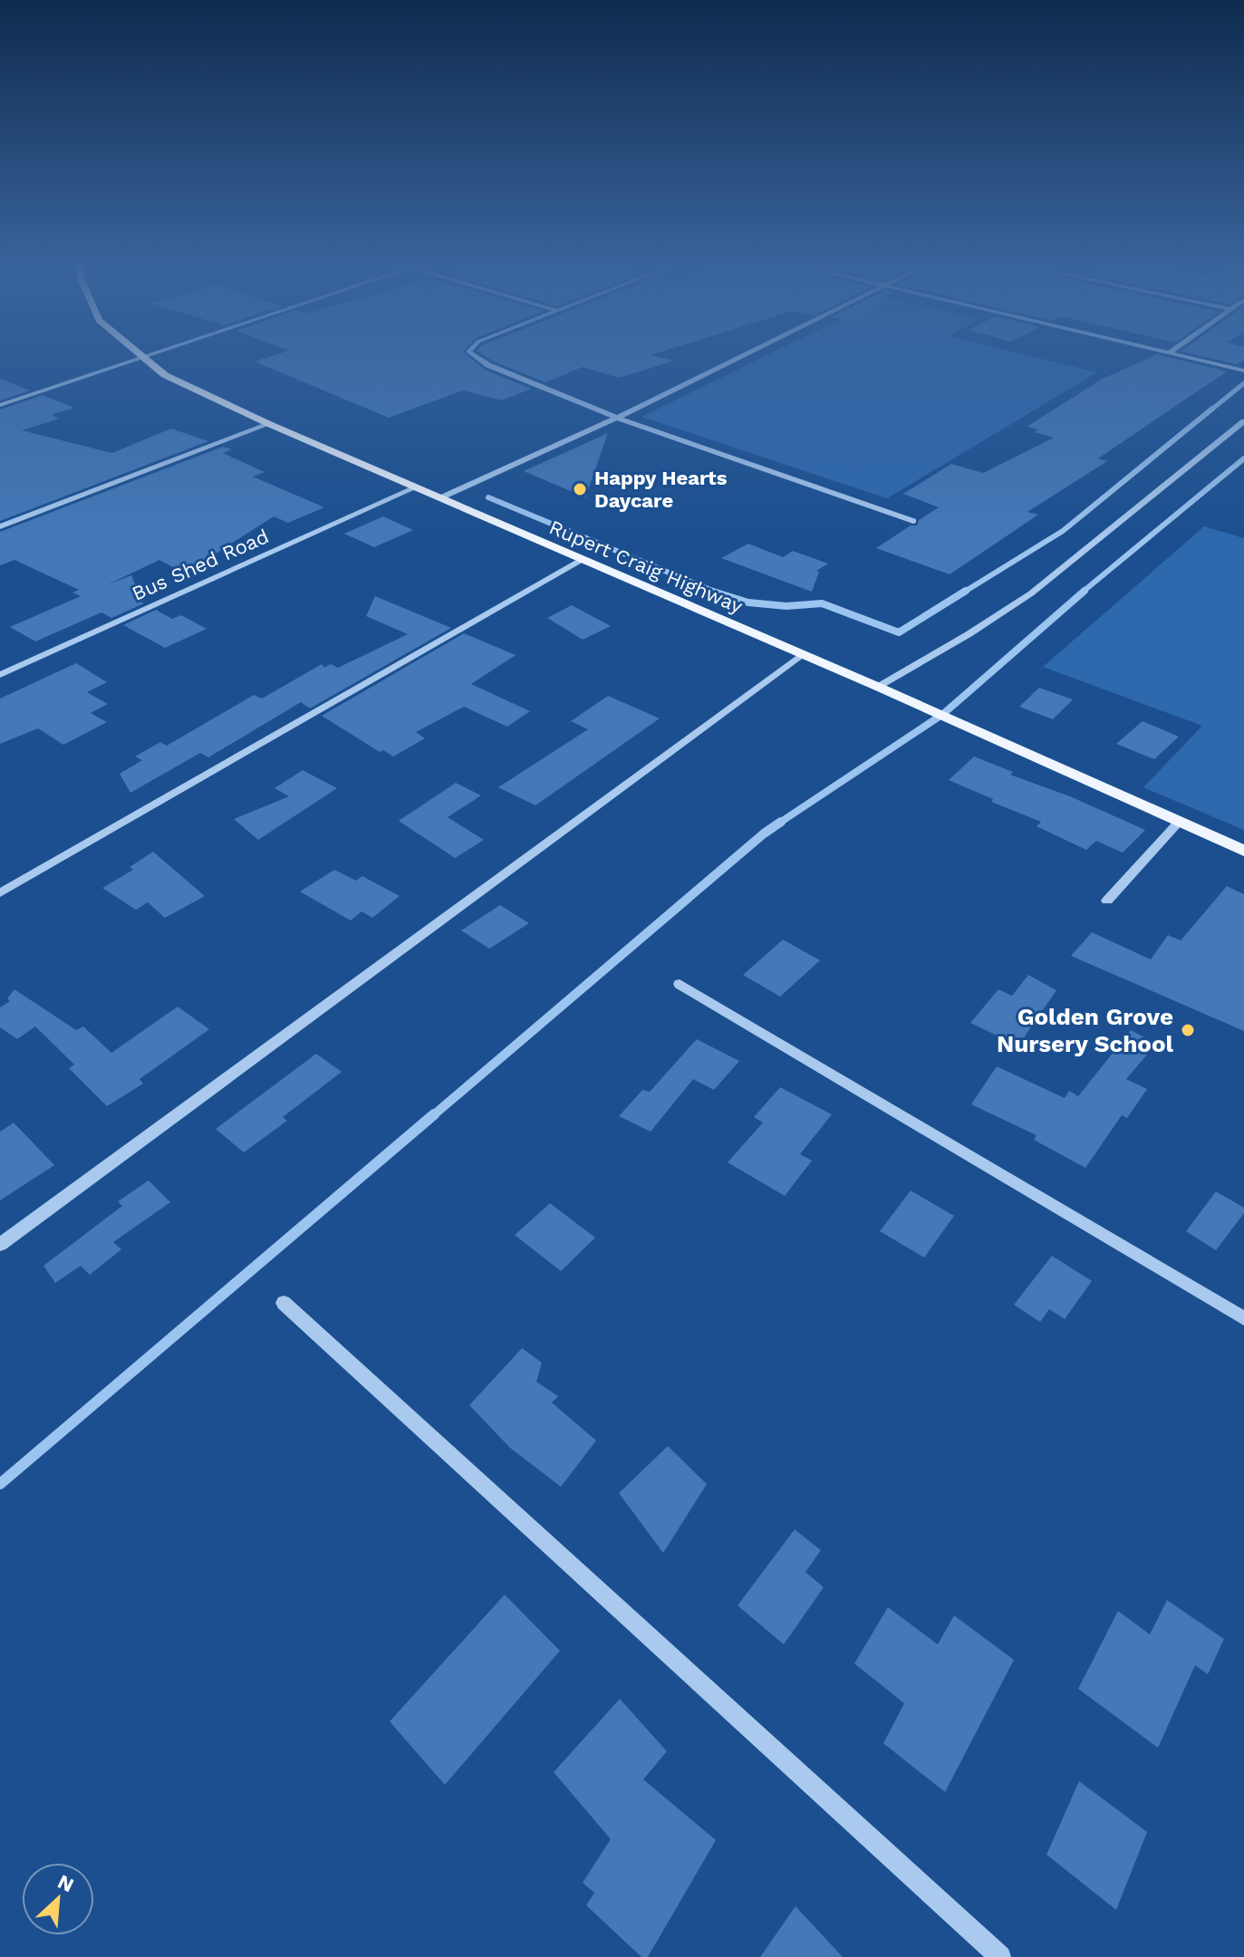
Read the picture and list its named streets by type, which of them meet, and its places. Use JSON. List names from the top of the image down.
{
  "streets": {
    "main road": ["Rupert Craig Highway"],
    "street": ["Bus Shed Road"]
  },
  "crossings": [
    ["Bus Shed Road", "Rupert Craig Highway"]
  ],
  "places": ["Happy Hearts Daycare", "Golden Grove Nursery School"],
  "north": "top right"
}
